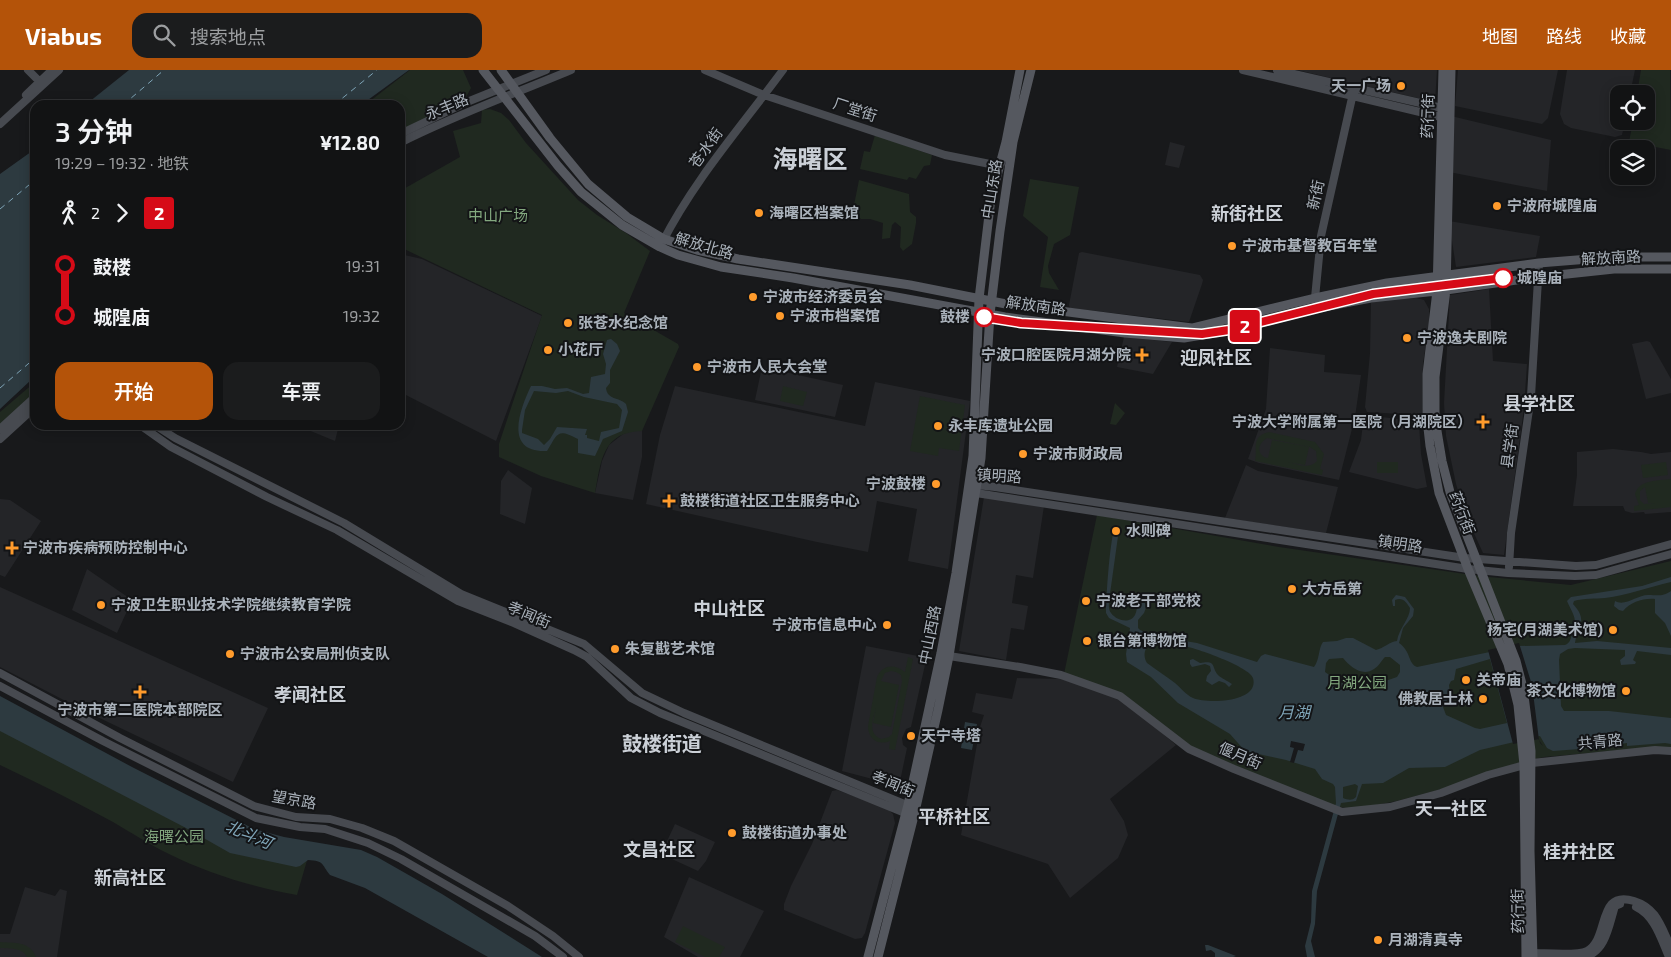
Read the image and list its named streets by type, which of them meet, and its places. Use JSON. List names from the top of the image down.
{
  "streets": {
    "main road": [
      "药行街",
      "中山东路",
      "解放北路",
      "解放南路",
      "中山西路"
    ],
    "street": [
      "永丰路",
      "厂堂街",
      "苍水街",
      "新街",
      "县学街",
      "镇明路",
      "孝闻街",
      "共青路",
      "偃月街",
      "望京路"
    ]
  },
  "crossings": [
    ["永丰路", "解放北路"],
    ["厂堂街", "苍水街"],
    ["厂堂街", "中山东路"],
    ["药行街", "解放南路"],
    ["药行街", "镇明路"],
    ["药行街", "共青路"],
    ["药行街", "偃月街"],
    ["苍水街", "解放北路"],
    ["中山东路", "解放北路"],
    ["中山东路", "解放南路"],
    ["中山东路", "中山西路"],
    ["新街", "解放南路"],
    ["解放北路", "解放南路"],
    ["解放北路", "中山西路"],
    ["解放南路", "县学街"],
    ["解放南路", "中山西路"],
    ["县学街", "镇明路"],
    ["镇明路", "中山西路"],
    ["孝闻街", "中山西路"],
    ["中山西路", "偃月街"],
    ["共青路", "偃月街"]
  ],
  "districts": [
    "海曙区",
    "新街社区",
    "迎凤社区",
    "县学社区",
    "中山社区",
    "孝闻社区",
    "鼓楼街道",
    "天一社区",
    "平桥社区",
    "文昌社区",
    "桂井社区",
    "新高社区"
  ],
  "water": ["月湖", "北斗河"],
  "parks": ["中山广场", "月湖公园", "海曙公园"],
  "places": {
    "other": [
      "天一广场",
      "宁波府城隍庙",
      "海曙区档案馆",
      "宁波市基督教百年堂",
      "城隍庙",
      "宁波市经济委员会",
      "宁波市档案馆",
      "鼓楼",
      "张苍水纪念馆",
      "宁波逸夫剧院",
      "小花厅",
      "宁波市人民大会堂",
      "永丰库遗址公园",
      "宁波市财政局",
      "宁波鼓楼",
      "水则碑",
      "大方岳第",
      "宁波老干部党校",
      "宁波卫生职业技术学院继续教育学院",
      "宁波市信息中心",
      "杨宅(月湖美术馆)",
      "银台第博物馆",
      "朱复戡艺术馆",
      "宁波市公安局刑侦支队",
      "关帝庙",
      "茶文化博物馆",
      "佛教居士林",
      "天宁寺塔",
      "鼓楼街道办事处",
      "月湖清真寺"
    ],
    "health": [
      "宁波口腔医院月湖分院",
      "宁波大学附属第一医院（月湖院区）",
      "鼓楼街道社区卫生服务中心",
      "宁波市疾病预防控制中心",
      "宁波市第二医院本部院区"
    ]
  },
  "lines": ["metro line 2"],
  "page": {
    "header": "Viabus",
    "search": "搜索地点",
    "nav": ["地图", "路线", "收藏"],
    "on_map": "2",
    "heading": ["3 分钟", "19:29 – 19:32 · 地铁", "¥12.80"],
    "legs": ["2", "2"],
    "list": [
      {
        "name": "鼓楼",
        "value": "19:31"
      },
      {
        "name": "城隍庙",
        "value": "19:32"
      }
    ],
    "buttons": ["开始", "车票"]
  }
}
